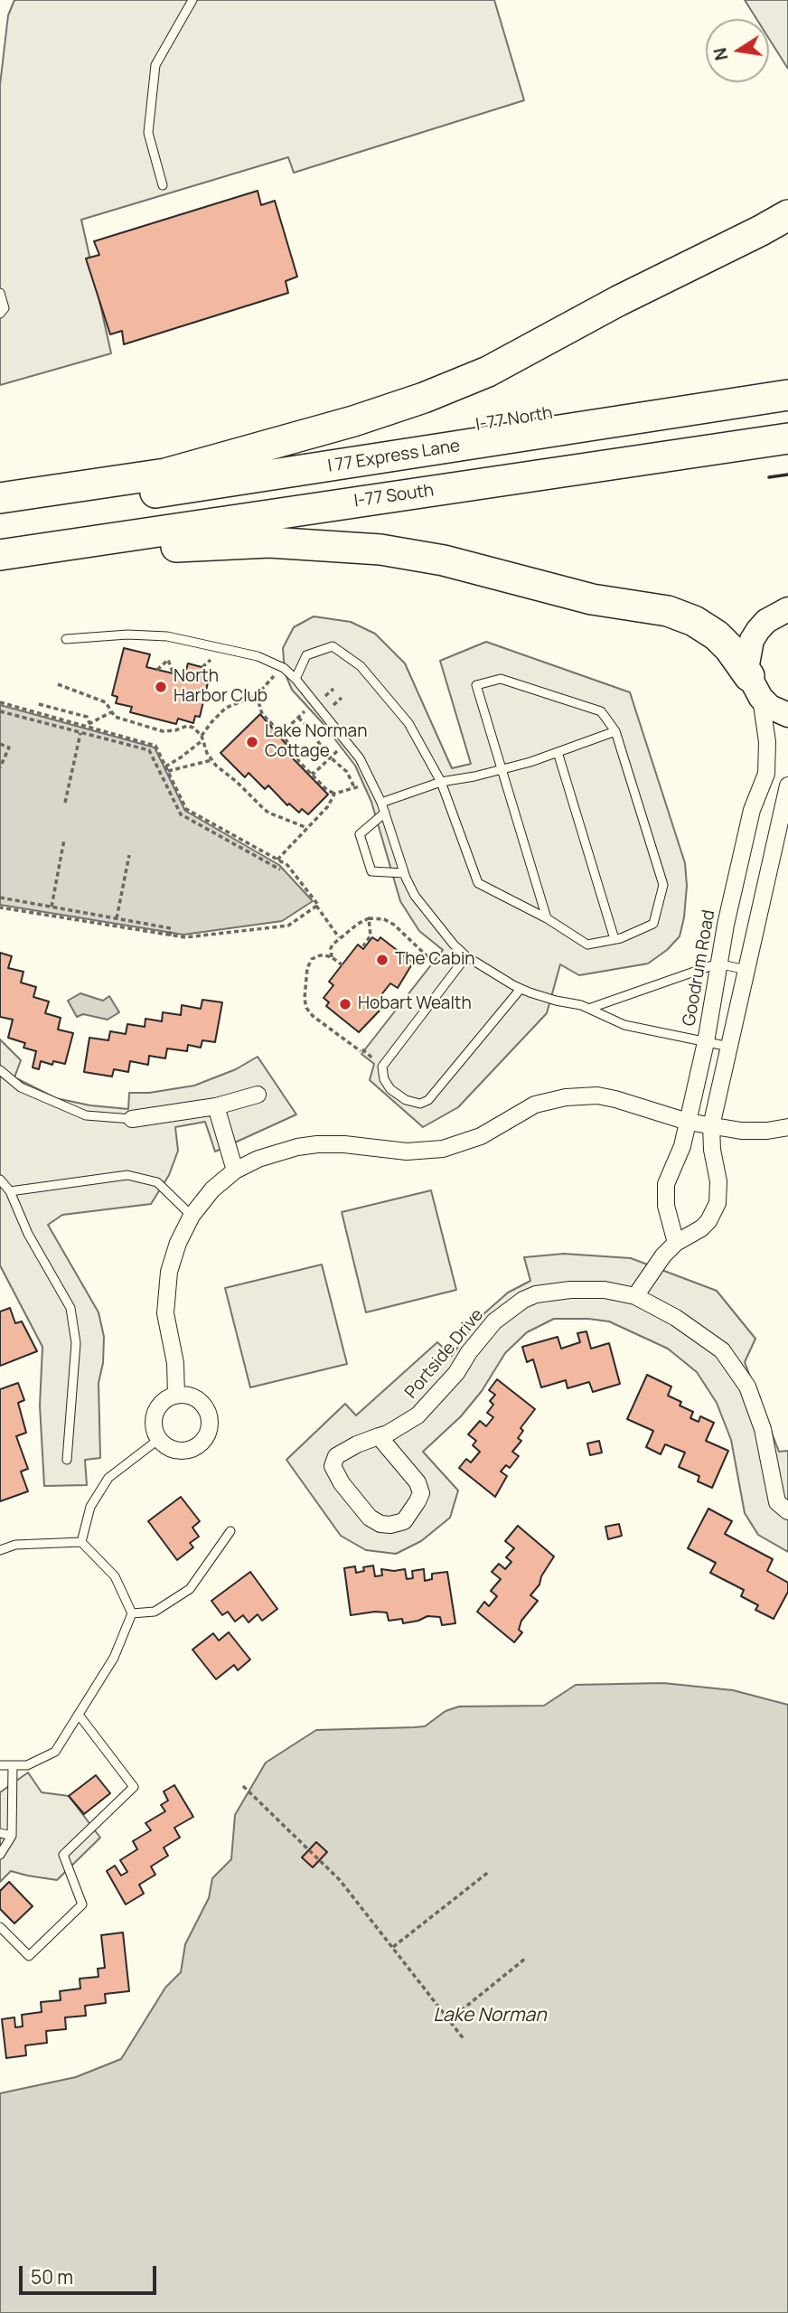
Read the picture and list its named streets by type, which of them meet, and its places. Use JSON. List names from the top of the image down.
{
  "streets": {
    "highway": ["I-77 North", "I 77 Express Lane", "I-77 South"],
    "street": ["Goodrum Road", "Portside Drive"]
  },
  "water": ["Lake Norman"],
  "places": [
    "North Harbor Club",
    "Lake Norman Cottage",
    "The Cabin",
    "Hobart Wealth"
  ],
  "scale_bar": "50 m",
  "north": "left"
}
